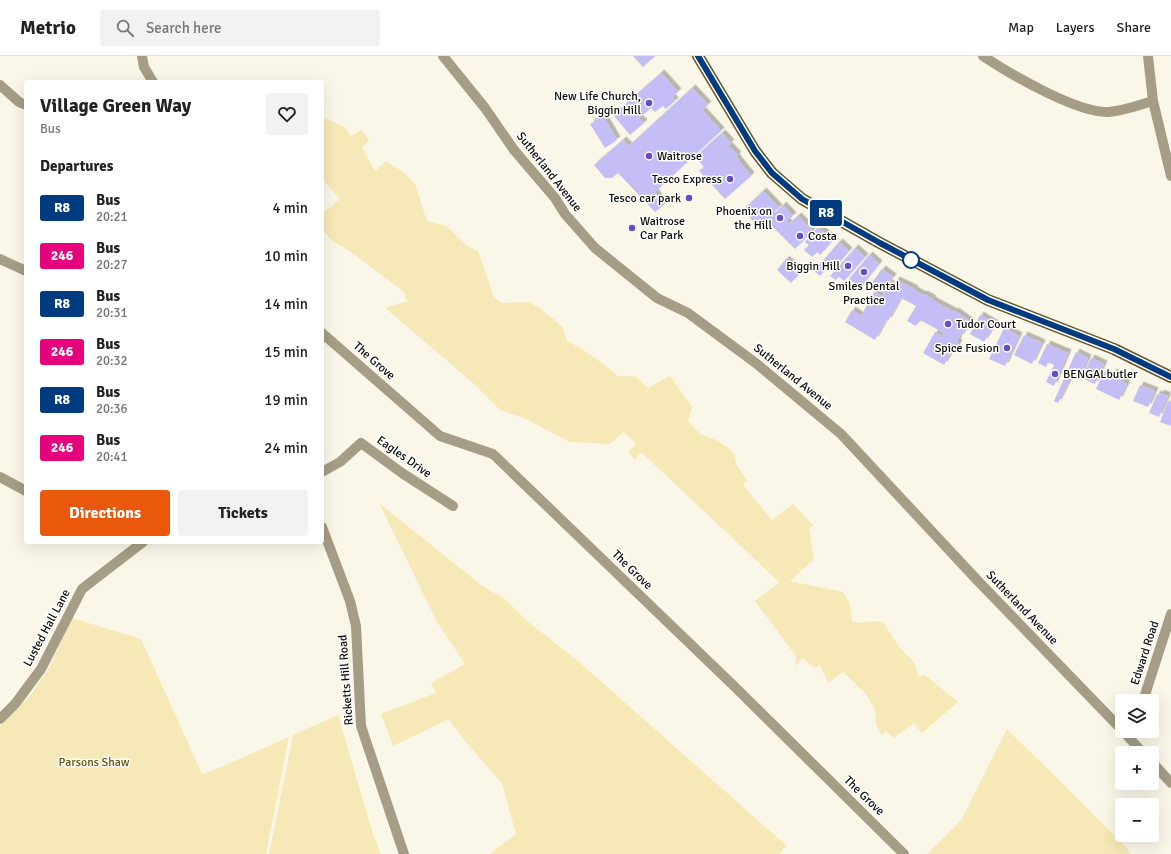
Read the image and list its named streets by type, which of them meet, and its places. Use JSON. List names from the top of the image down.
{
  "streets": {
    "street": [
      "Sutherland Avenue",
      "The Grove",
      "Eagles Drive",
      "Lusted Hall Lane",
      "Edward Road",
      "Ricketts Hill Road"
    ]
  },
  "parks": ["Parsons Shaw"],
  "places": [
    "New Life Church, Biggin Hill",
    "Waitrose",
    "Tesco Express",
    "Tesco car park",
    "Phoenix on the Hill",
    "Waitrose Car Park",
    "Costa",
    "Biggin Hill",
    "Smiles Dental Practice",
    "Tudor Court",
    "Spice Fusion",
    "BENGALbutler"
  ],
  "lines": ["bus line R8"],
  "page": {
    "header": "Metrio",
    "search": "Search here",
    "nav": ["Map", "Layers", "Share"],
    "on_map": "R8",
    "heading": [
      ["Village Green Way", "Bus"],
      "Departures"
    ],
    "list": [
      {
        "mark": "R8",
        "name": "Bus",
        "note": "20:21",
        "value": "4 min"
      },
      {
        "mark": "246",
        "name": "Bus",
        "note": "20:27",
        "value": "10 min"
      },
      {
        "mark": "R8",
        "name": "Bus",
        "note": "20:31",
        "value": "14 min"
      },
      {
        "mark": "246",
        "name": "Bus",
        "note": "20:32",
        "value": "15 min"
      },
      {
        "mark": "R8",
        "name": "Bus",
        "note": "20:36",
        "value": "19 min"
      },
      {
        "mark": "246",
        "name": "Bus",
        "note": "20:41",
        "value": "24 min"
      }
    ],
    "buttons": ["Directions", "Tickets"],
    "map_buttons": ["+", "−"]
  }
}
